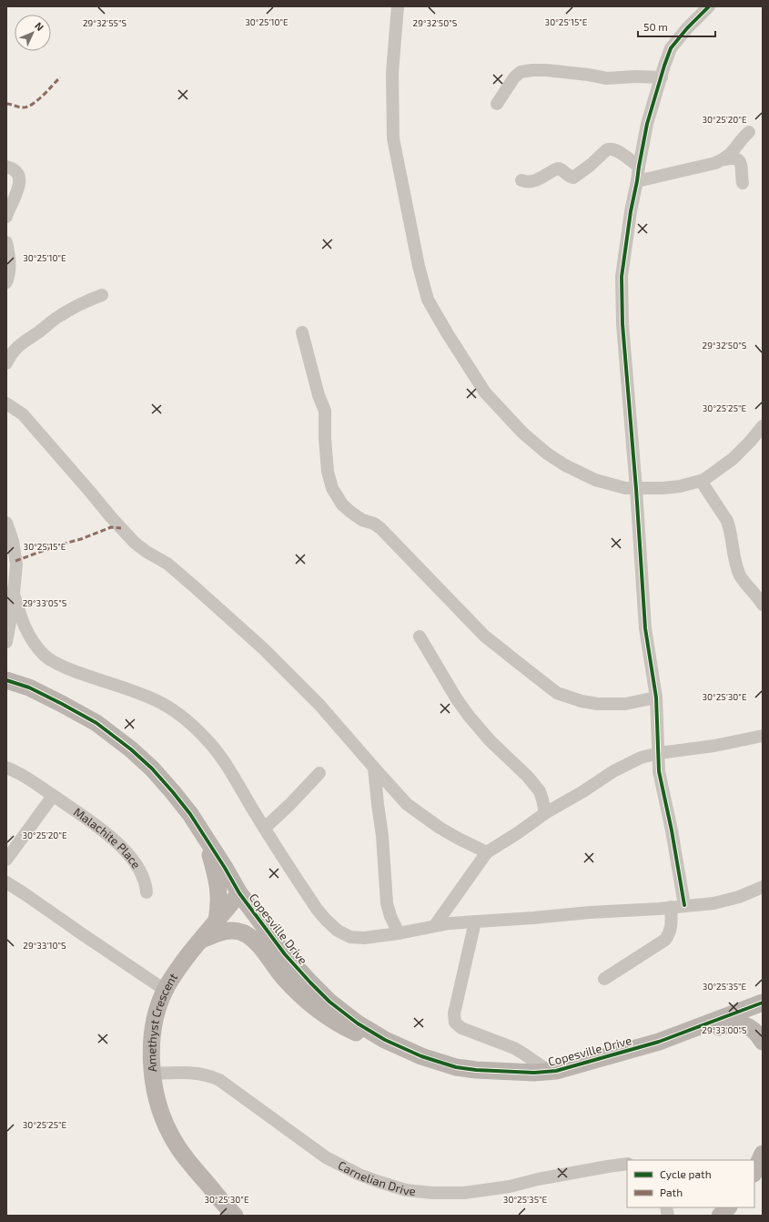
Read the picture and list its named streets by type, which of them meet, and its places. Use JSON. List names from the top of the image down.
{
  "streets": {
    "street": [
      "Malachite Place",
      "Copesville Drive",
      "Amethyst Crescent",
      "Carnelian Drive"
    ]
  },
  "crossings": [
    ["Copesville Drive", "Amethyst Crescent"],
    ["Amethyst Crescent", "Carnelian Drive"]
  ],
  "legend": ["Cycle path", "Path"],
  "scale_bar": "50 m",
  "north": "top right",
  "coordinates": [
    "30°25'10\"E",
    "30°25'15\"E",
    "29°32'55\"S",
    "29°32'50\"S",
    "30°25'20\"E",
    "30°25'25\"E",
    "29°33'05\"S",
    "30°25'30\"E",
    "29°33'10\"S",
    "30°25'35\"E",
    "29°33'00\"S"
  ]
}
